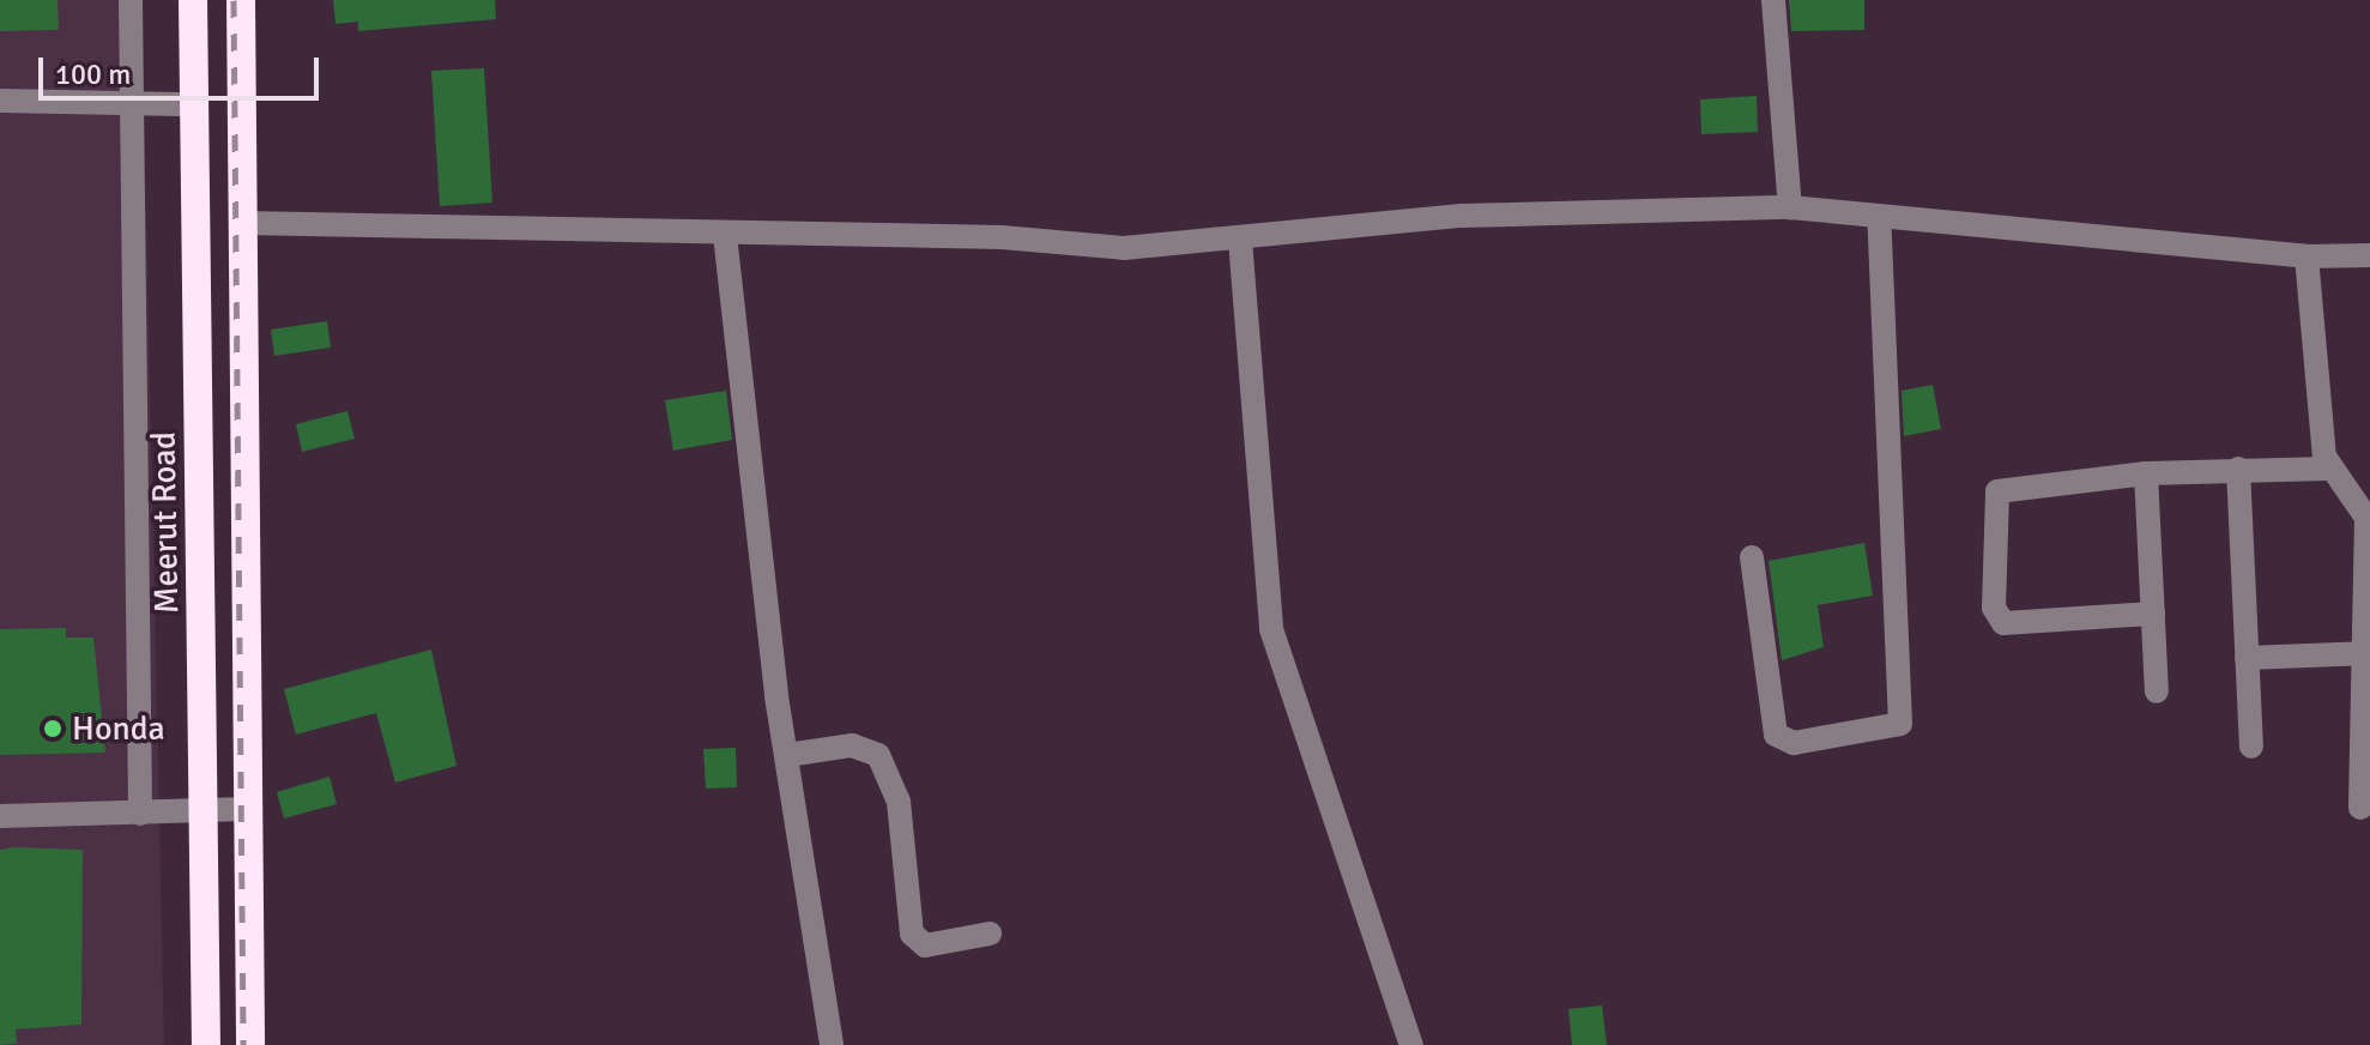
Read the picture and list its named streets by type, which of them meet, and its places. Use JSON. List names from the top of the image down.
{
  "streets": {
    "highway": ["Meerut Road"]
  },
  "places": ["Honda"],
  "scale_bar": "100 m"
}
